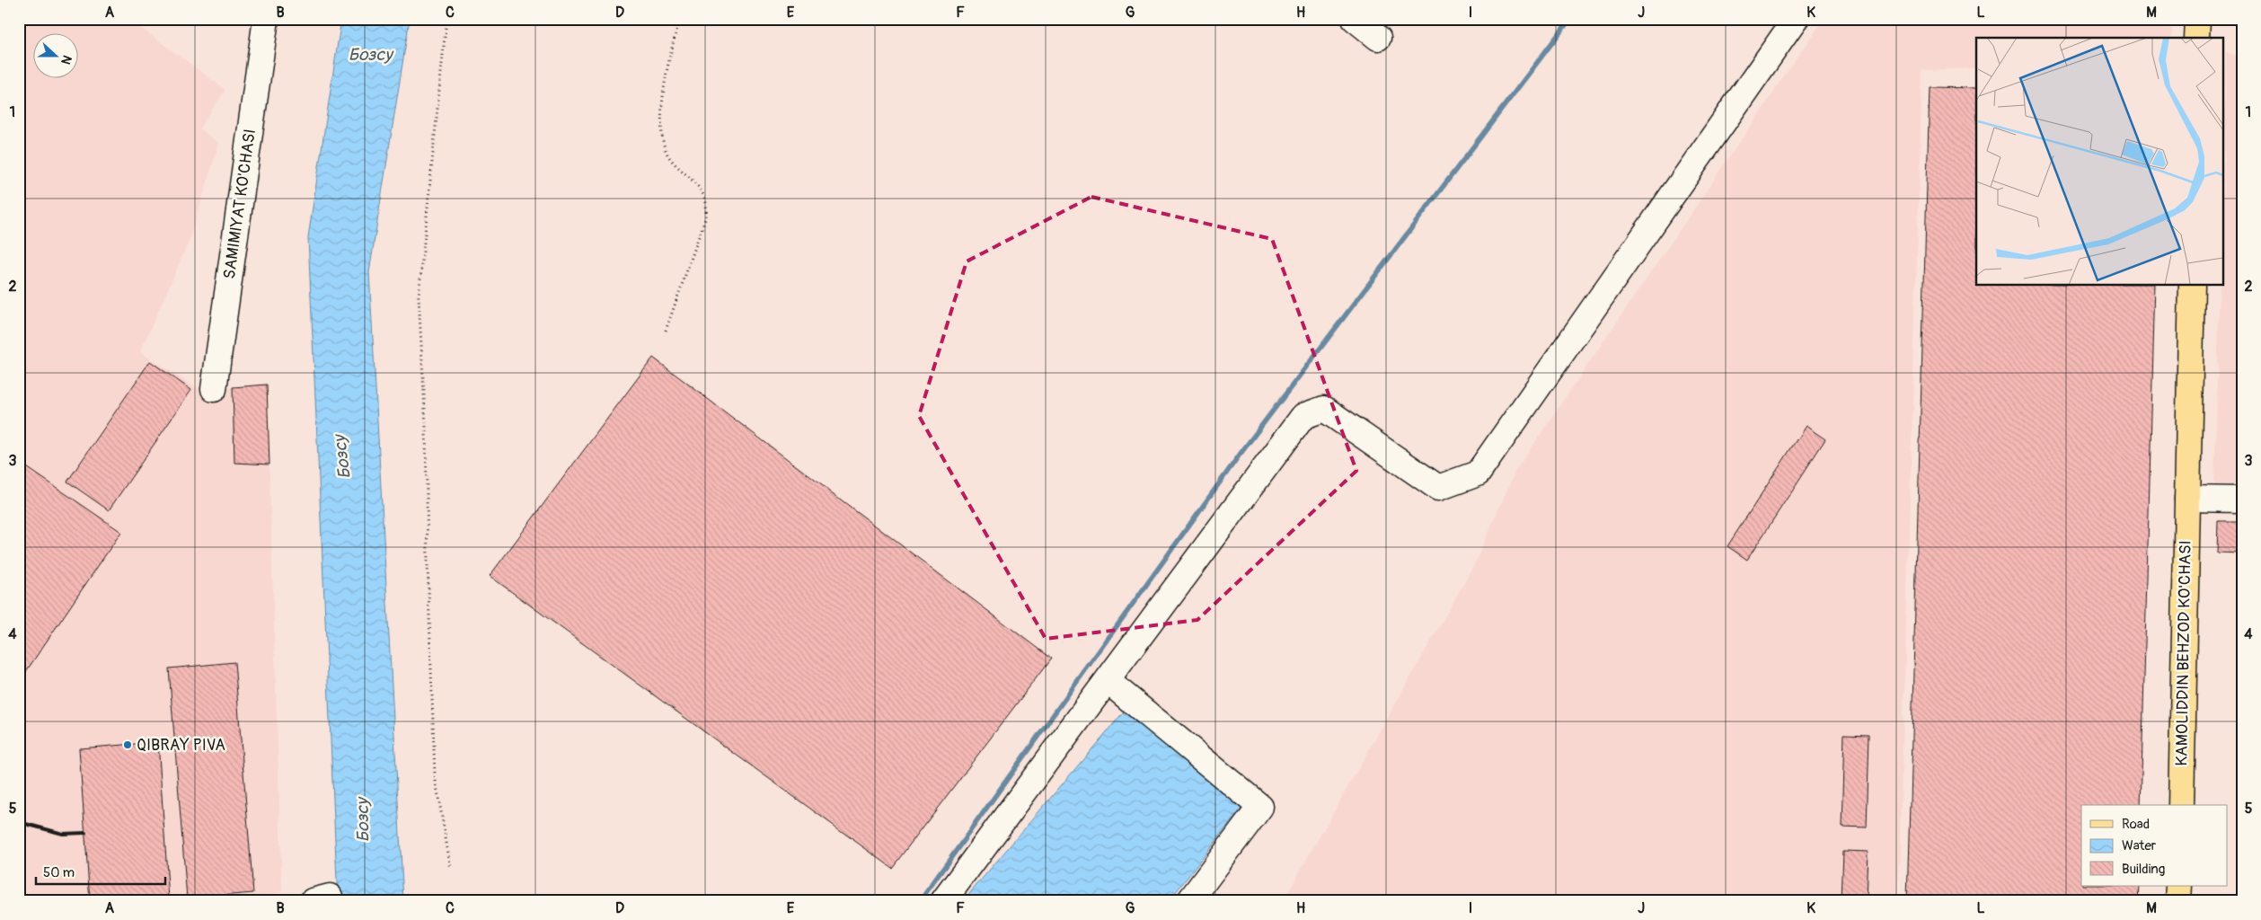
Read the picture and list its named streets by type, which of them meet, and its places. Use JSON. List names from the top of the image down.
{
  "streets": {
    "main road": ["KAMOLIDDIN BEHZOD KO'CHASI"],
    "street": ["SAMIMIYAT KO'CHASI"]
  },
  "water": ["Бозсу"],
  "places": ["QIBRAY PIVA"],
  "legend": ["Road", "Water", "Building"],
  "scale_bar": "50 m",
  "north": "right",
  "grid": {
    "columns": [
      "A",
      "B",
      "C",
      "D",
      "E",
      "F",
      "G",
      "H",
      "I",
      "J",
      "K",
      "L",
      "M"
    ],
    "rows": [
      "1",
      "2",
      "3",
      "4",
      "5"
    ]
  }
}
